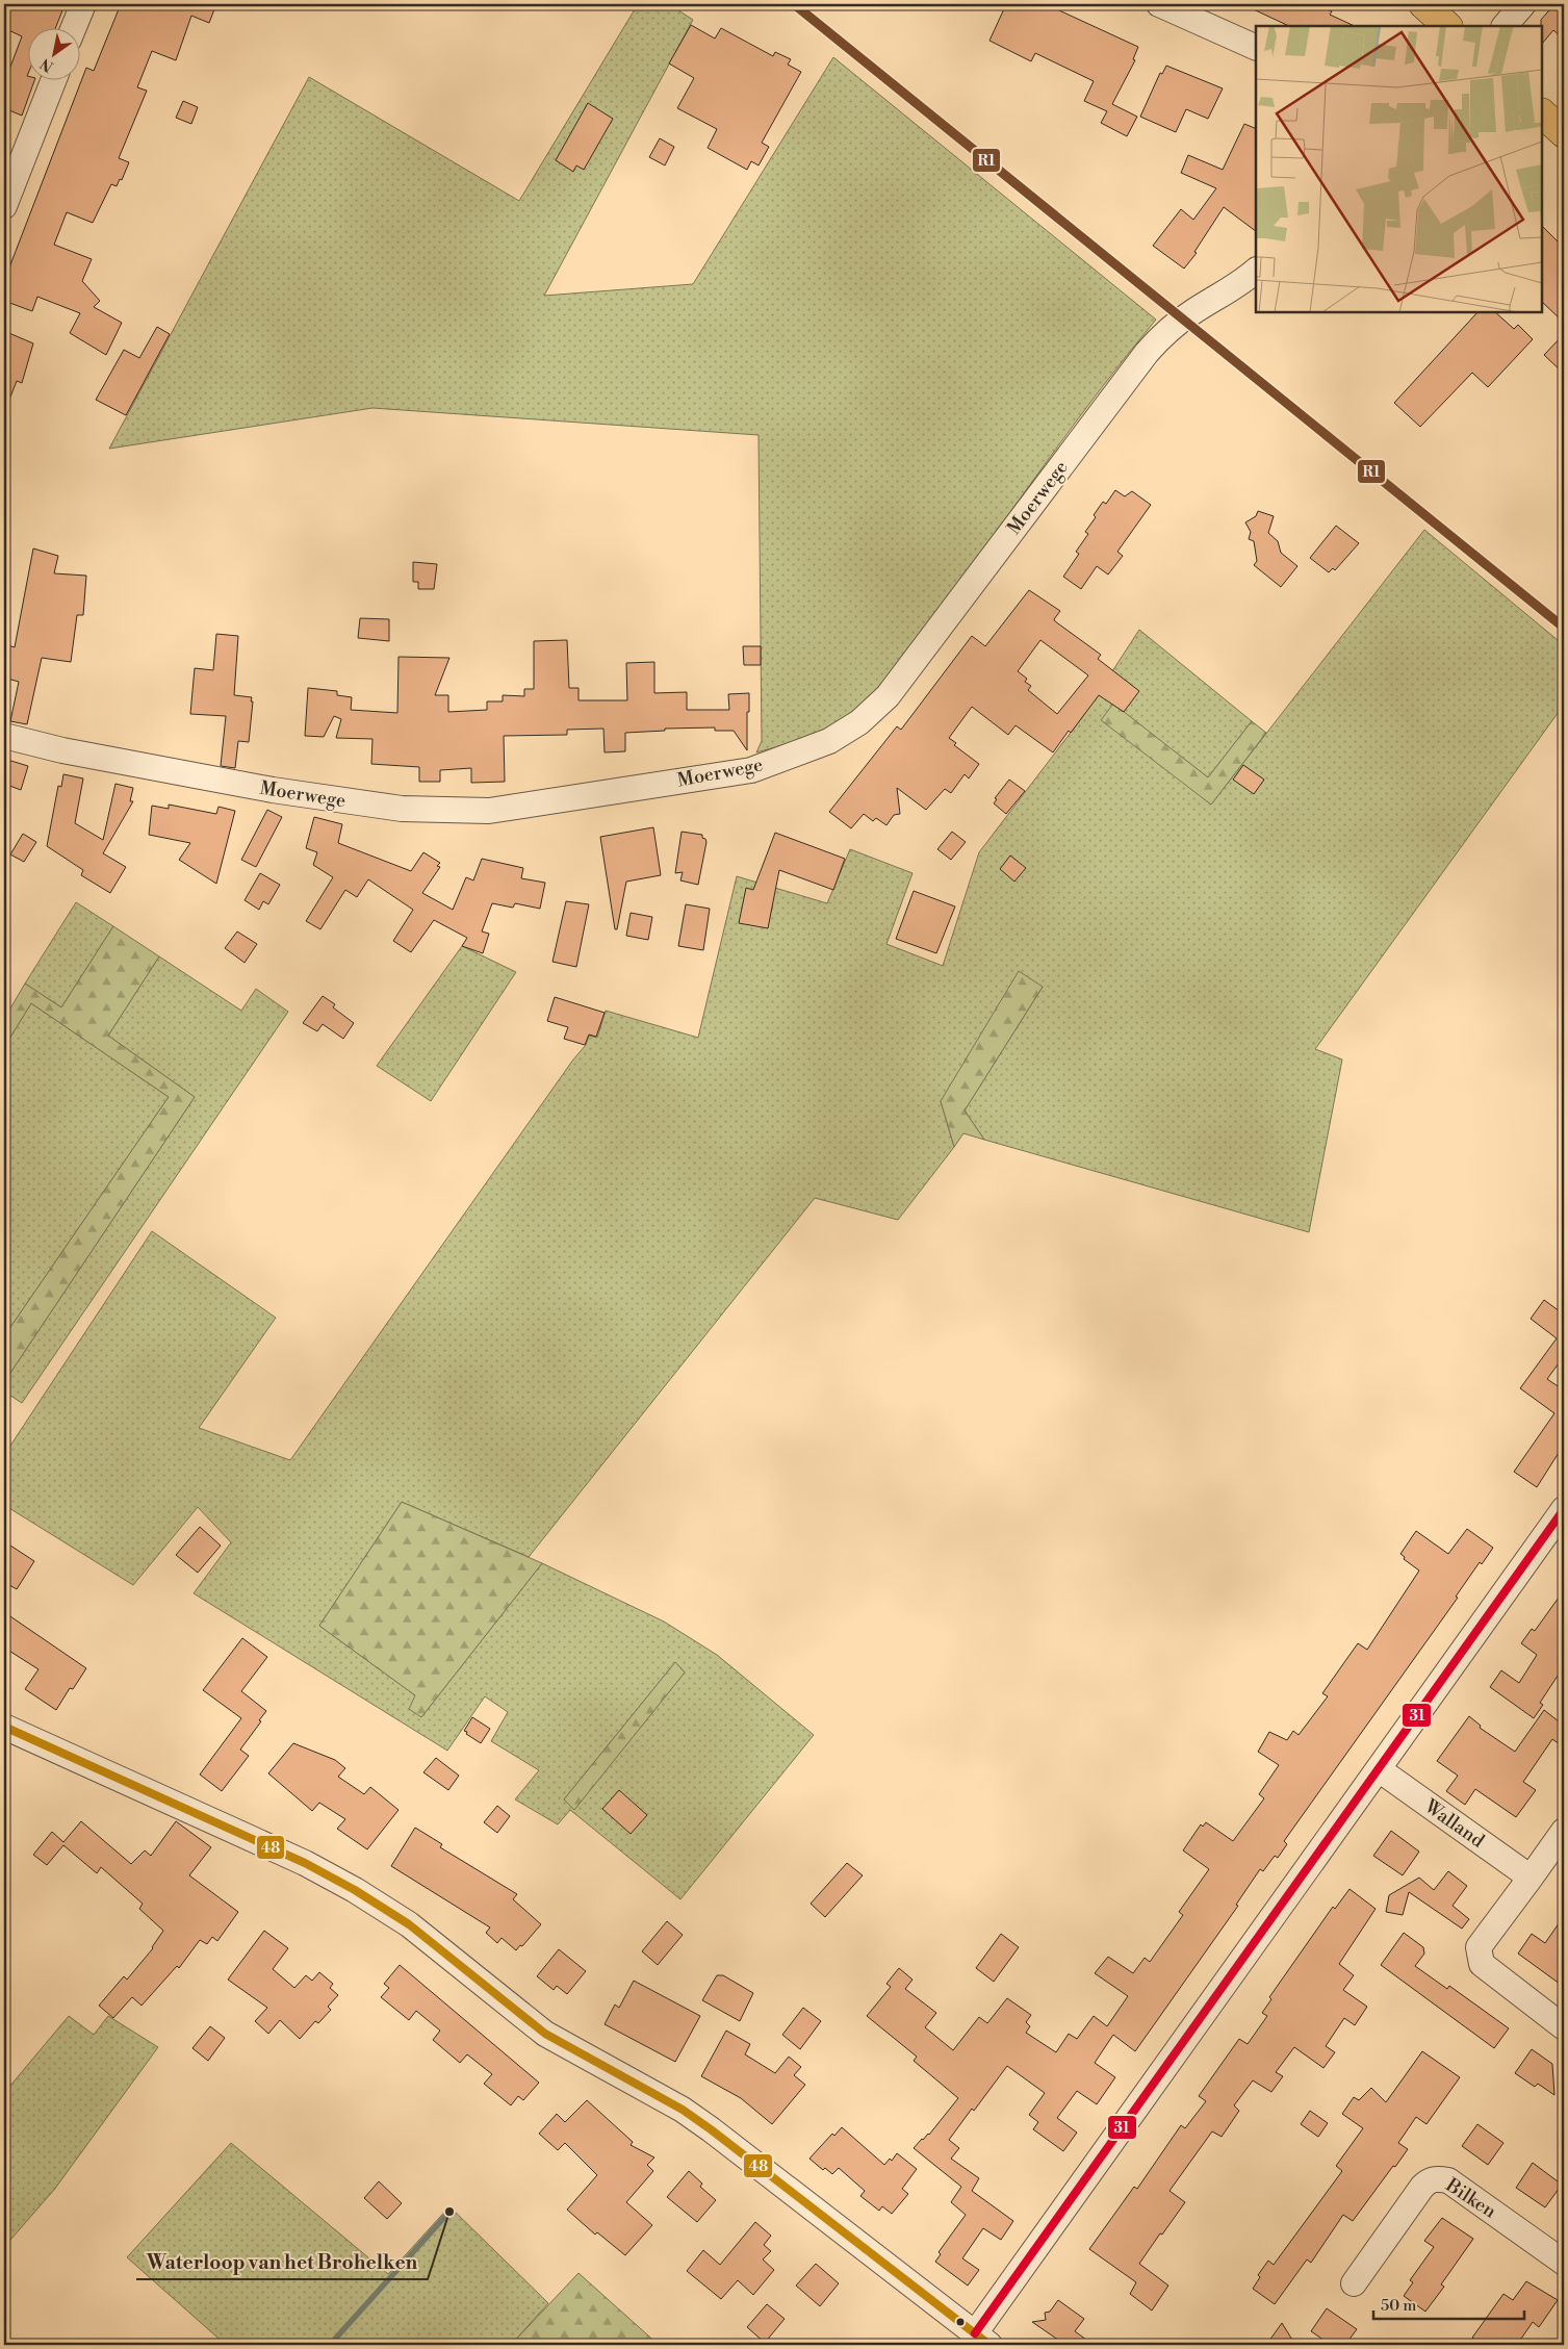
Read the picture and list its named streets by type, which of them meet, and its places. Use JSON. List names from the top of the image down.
{
  "streets": {
    "street": ["Moerwege", "Walland", "Bilken"]
  },
  "places": ["Waterloop van het Brohelken"],
  "lines": ["transit line R1", "transit line 31", "transit line 48"],
  "scale_bar": "50 m",
  "north": "bottom left"
}
